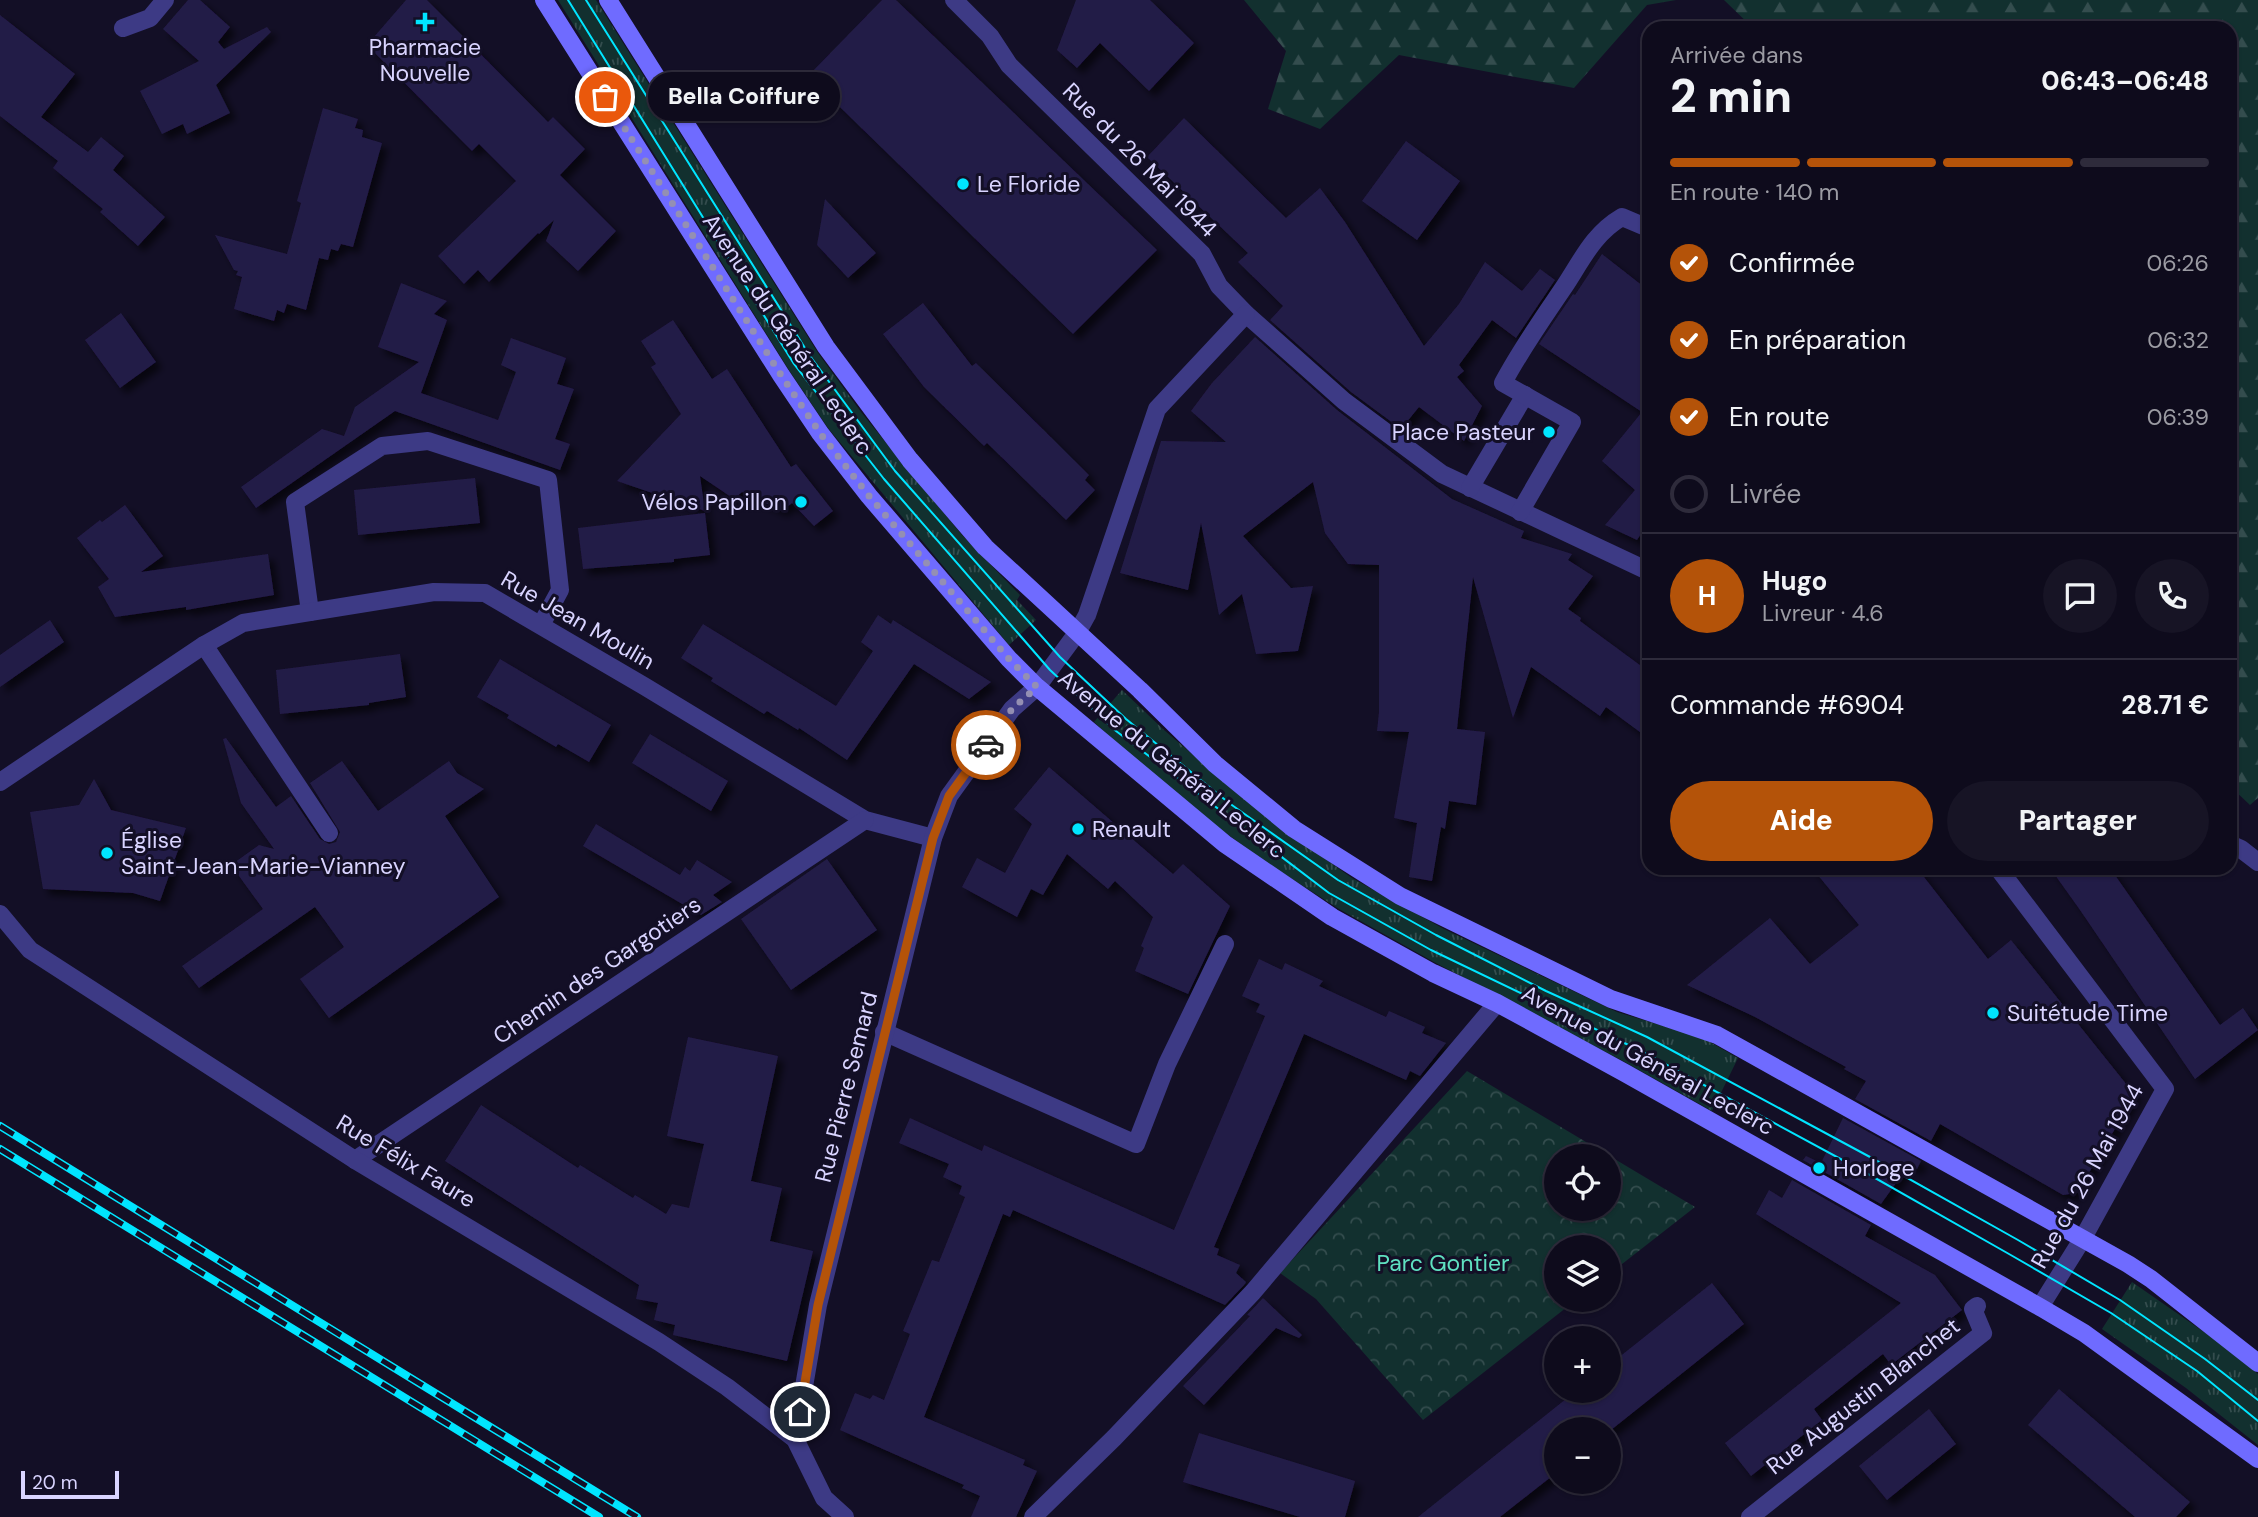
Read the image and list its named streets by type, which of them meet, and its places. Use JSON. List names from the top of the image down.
{
  "streets": {
    "main road": ["Avenue du Général Leclerc"],
    "street": [
      "Rue du 26 Mai 1944",
      "Rue Jean Moulin",
      "Chemin des Gargotiers",
      "Rue Pierre Semard",
      "Rue Félix Faure",
      "Rue Augustin Blanchet"
    ]
  },
  "crossings": [
    ["Rue du 26 Mai 1944", "Avenue du Général Leclerc"],
    ["Avenue du Général Leclerc", "Rue Pierre Semard"],
    ["Rue Jean Moulin", "Chemin des Gargotiers"],
    ["Rue Jean Moulin", "Rue Pierre Semard"],
    ["Chemin des Gargotiers", "Rue Félix Faure"],
    ["Rue Pierre Semard", "Rue Félix Faure"]
  ],
  "parks": ["Parc Gontier"],
  "places": {
    "health": ["Pharmacie Nouvelle"],
    "other": [
      "Bella Coiffure",
      "Le Floride",
      "Place Pasteur",
      "Vélos Papillon",
      "Renault",
      "Église Saint-Jean-Marie-Vianney",
      "Suitétude Time",
      "Horloge"
    ]
  },
  "scale_bar": "20 m",
  "page": {
    "heading": ["2 min", "Arrivée dans", "06:43–06:48"],
    "panel": [
      "Hugo",
      "Livreur · 4.6",
      "Commande #6904",
      "28.71 €"
    ],
    "bubble": "Bella Coiffure",
    "bar": "En route · 140 m",
    "list": [
      ["Confirmée", "06:26"],
      ["En préparation", "06:32"],
      ["En route", "06:39"],
      "Livrée"
    ],
    "round": "H",
    "buttons": ["Aide", "Partager"],
    "map_buttons": ["+", "−"],
    "scale": "20 m"
  }
}
